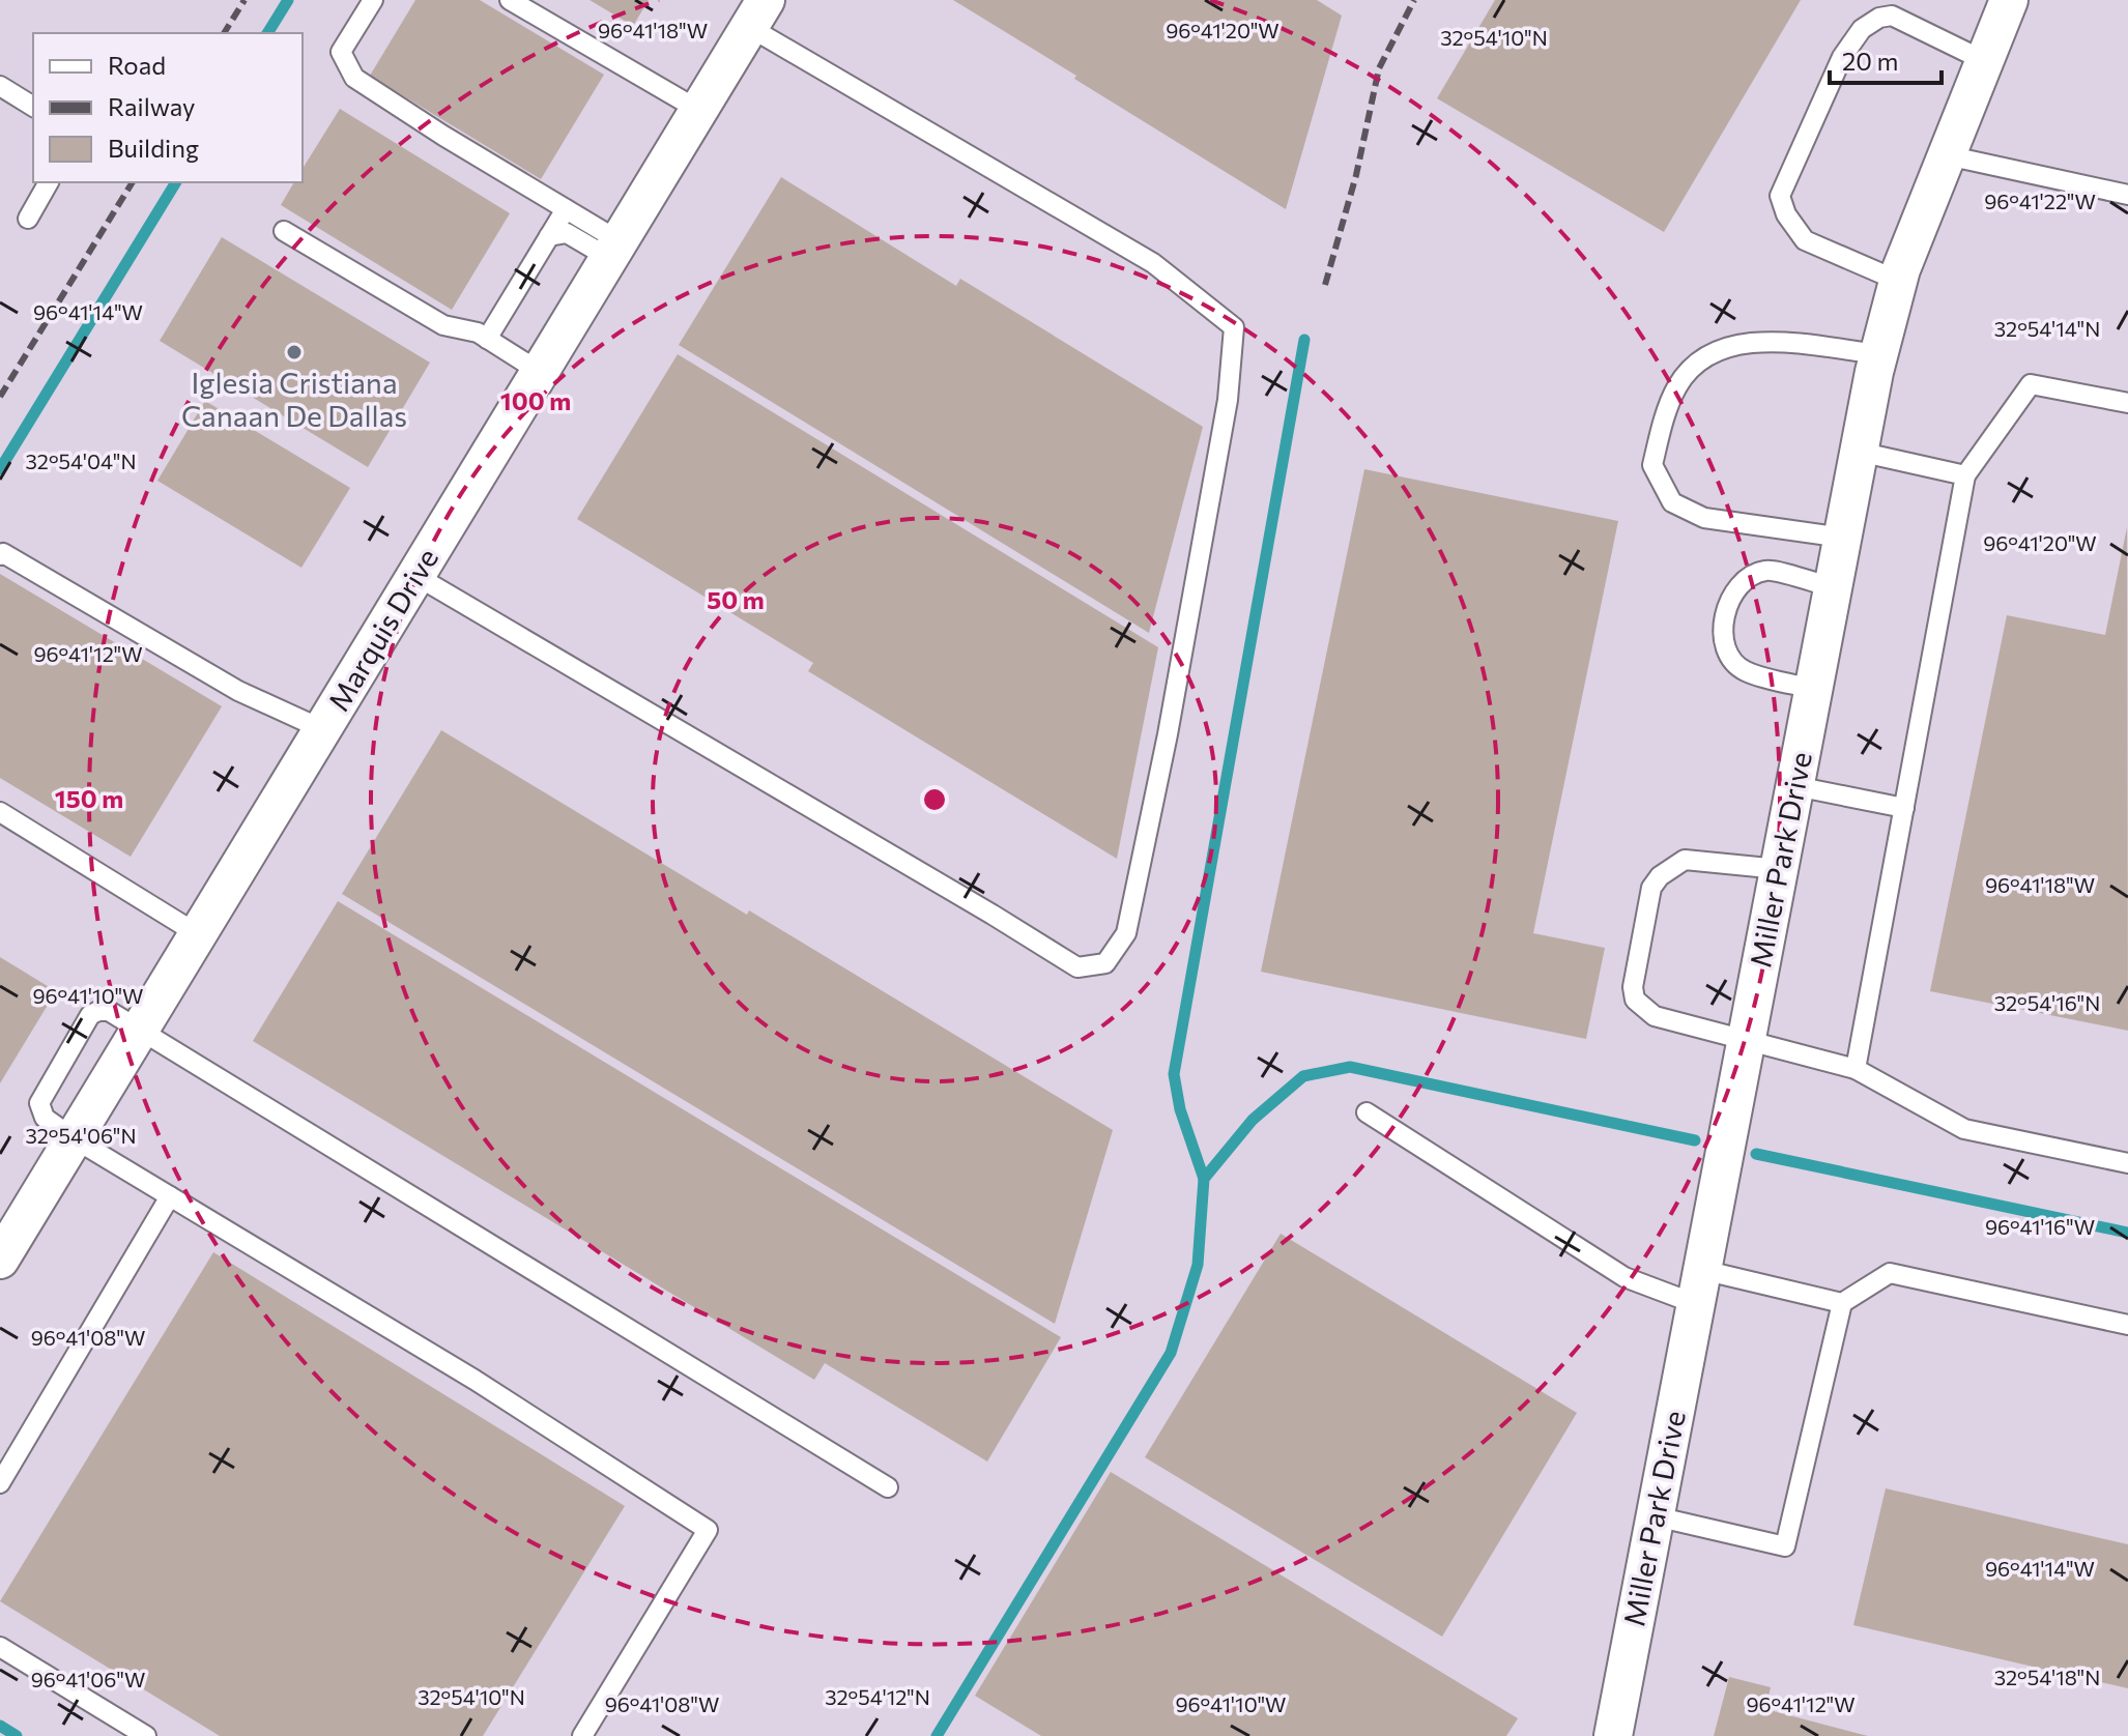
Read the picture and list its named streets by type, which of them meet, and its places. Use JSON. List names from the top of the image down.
{
  "streets": {
    "street": ["Marquis Drive", "Miller Park Drive"]
  },
  "places": ["Iglesia Cristiana Canaan De Dallas"],
  "legend": ["Road", "Railway", "Building"],
  "scale_bar": "20 m",
  "coordinates": [
    "96°41'18\"W",
    "96°41'20\"W",
    "32°54'10\"N",
    "96°41'22\"W",
    "96°41'14\"W",
    "32°54'14\"N",
    "32°54'04\"N",
    "96°41'12\"W",
    "96°41'10\"W",
    "32°54'16\"N",
    "32°54'06\"N",
    "96°41'16\"W",
    "96°41'08\"W",
    "32°54'18\"N",
    "96°41'06\"W",
    "32°54'12\"N"
  ],
  "rings": ["100 m", "50 m", "150 m"]
}
